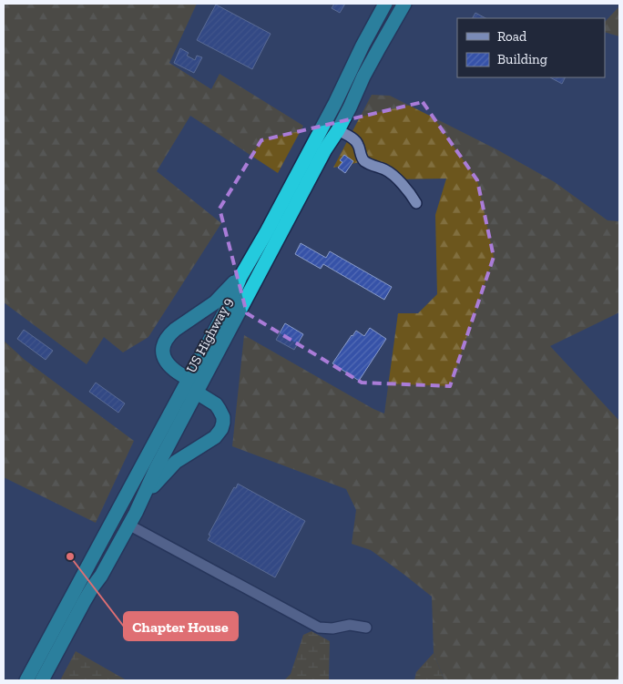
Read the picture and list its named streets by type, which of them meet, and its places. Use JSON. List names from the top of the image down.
{
  "streets": {
    "highway": ["US Highway 9"]
  },
  "places": ["Chapter House"],
  "legend": ["Road", "Building"]
}
